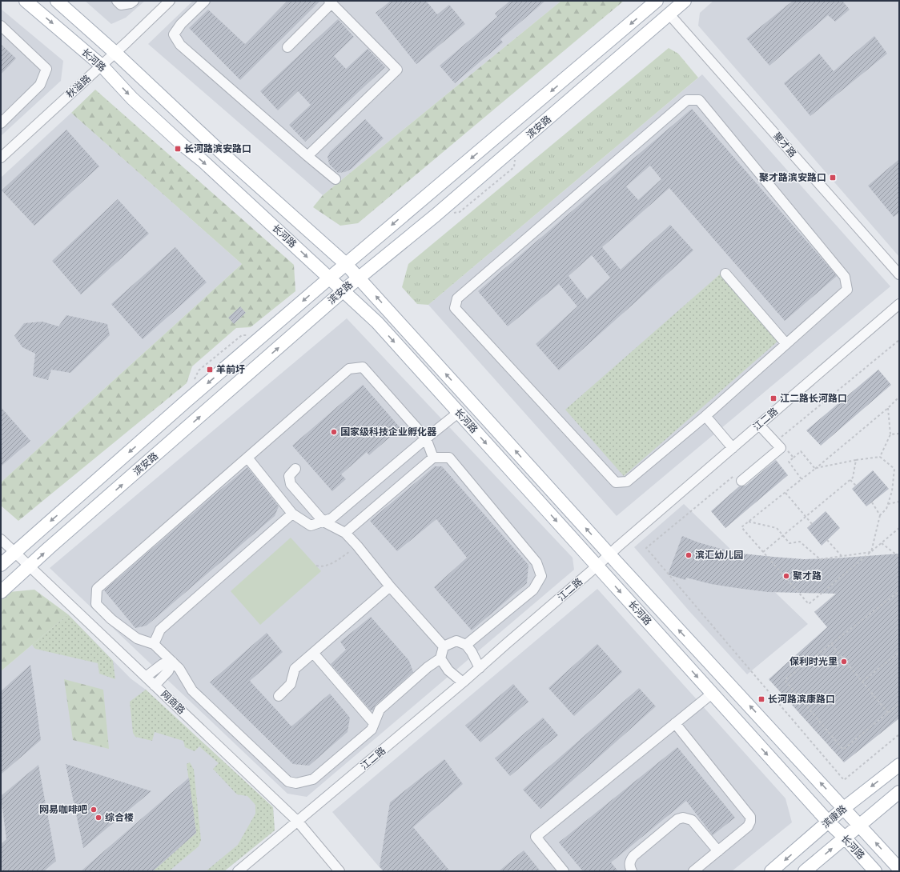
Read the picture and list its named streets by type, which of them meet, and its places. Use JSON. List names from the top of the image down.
{
  "streets": {
    "main road": ["长河路", "滨安路", "滨康路"],
    "street": [
      "秋溢路",
      "聚才路",
      "江二路",
      "网商路"
    ]
  },
  "crossings": [
    ["长河路", "秋溢路"],
    ["长河路", "滨安路"],
    ["长河路", "江二路"],
    ["长河路", "滨康路"],
    ["滨安路", "聚才路"],
    ["滨安路", "网商路"],
    ["江二路", "网商路"]
  ],
  "places": {
    "transit": [
      "长河路滨安路口",
      "聚才路滨安路口",
      "羊前圩",
      "江二路长河路口",
      "长河路滨康路口"
    ],
    "other": [
      "国家级科技企业孵化器",
      "滨汇幼儿园",
      "聚才路",
      "保利时光里",
      "网易咖啡吧",
      "综合楼"
    ]
  }
}
